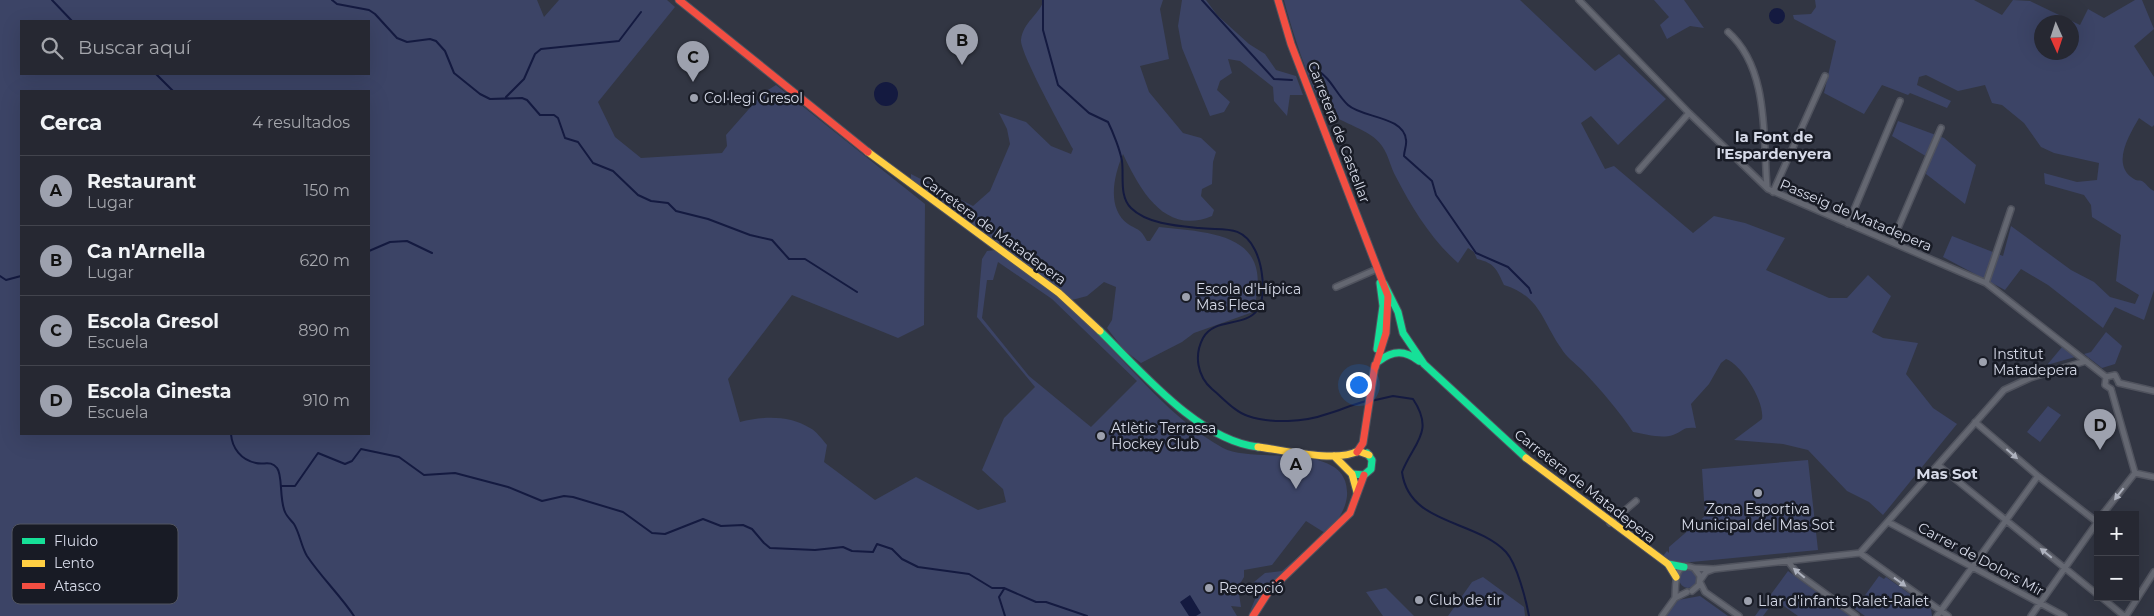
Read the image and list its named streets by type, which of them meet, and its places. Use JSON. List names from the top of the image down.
{
  "streets": {
    "street": [
      "Carretera de Castellar",
      "Passeig de Matadepera",
      "Carretera de Matadepera",
      "Carrer de Dolors Mir"
    ]
  },
  "crossings": [
    ["Carretera de Castellar", "Carretera de Matadepera"]
  ],
  "districts": ["la Font de l'Espardenyera", "Mas Sot"],
  "places": [
    "Col·legi Gresol",
    "Escola d'Hípica Mas Fleca",
    "Institut Matadepera",
    "Atlètic Terrassa Hockey Club",
    "Zona Esportiva Municipal del Mas Sot",
    "Recepció",
    "Club de tir",
    "Llar d'infants Ralet-Ralet"
  ],
  "legend": ["Fluido", "Lento", "Atasco"],
  "north": "bottom",
  "page": {
    "search": "Buscar aquí",
    "pins": [
      "B",
      "C",
      "D",
      "A"
    ],
    "heading": ["Cerca", "4 resultados"],
    "list": [
      {
        "mark": "A",
        "name": "Restaurant",
        "note": "Lugar",
        "value": "150 m"
      },
      {
        "mark": "B",
        "name": "Ca n'Arnella",
        "note": "Lugar",
        "value": "620 m"
      },
      {
        "mark": "C",
        "name": "Escola Gresol",
        "note": "Escuela",
        "value": "890 m"
      },
      {
        "mark": "D",
        "name": "Escola Ginesta",
        "note": "Escuela",
        "value": "910 m"
      }
    ],
    "map_buttons": ["+", "−"]
  }
}
